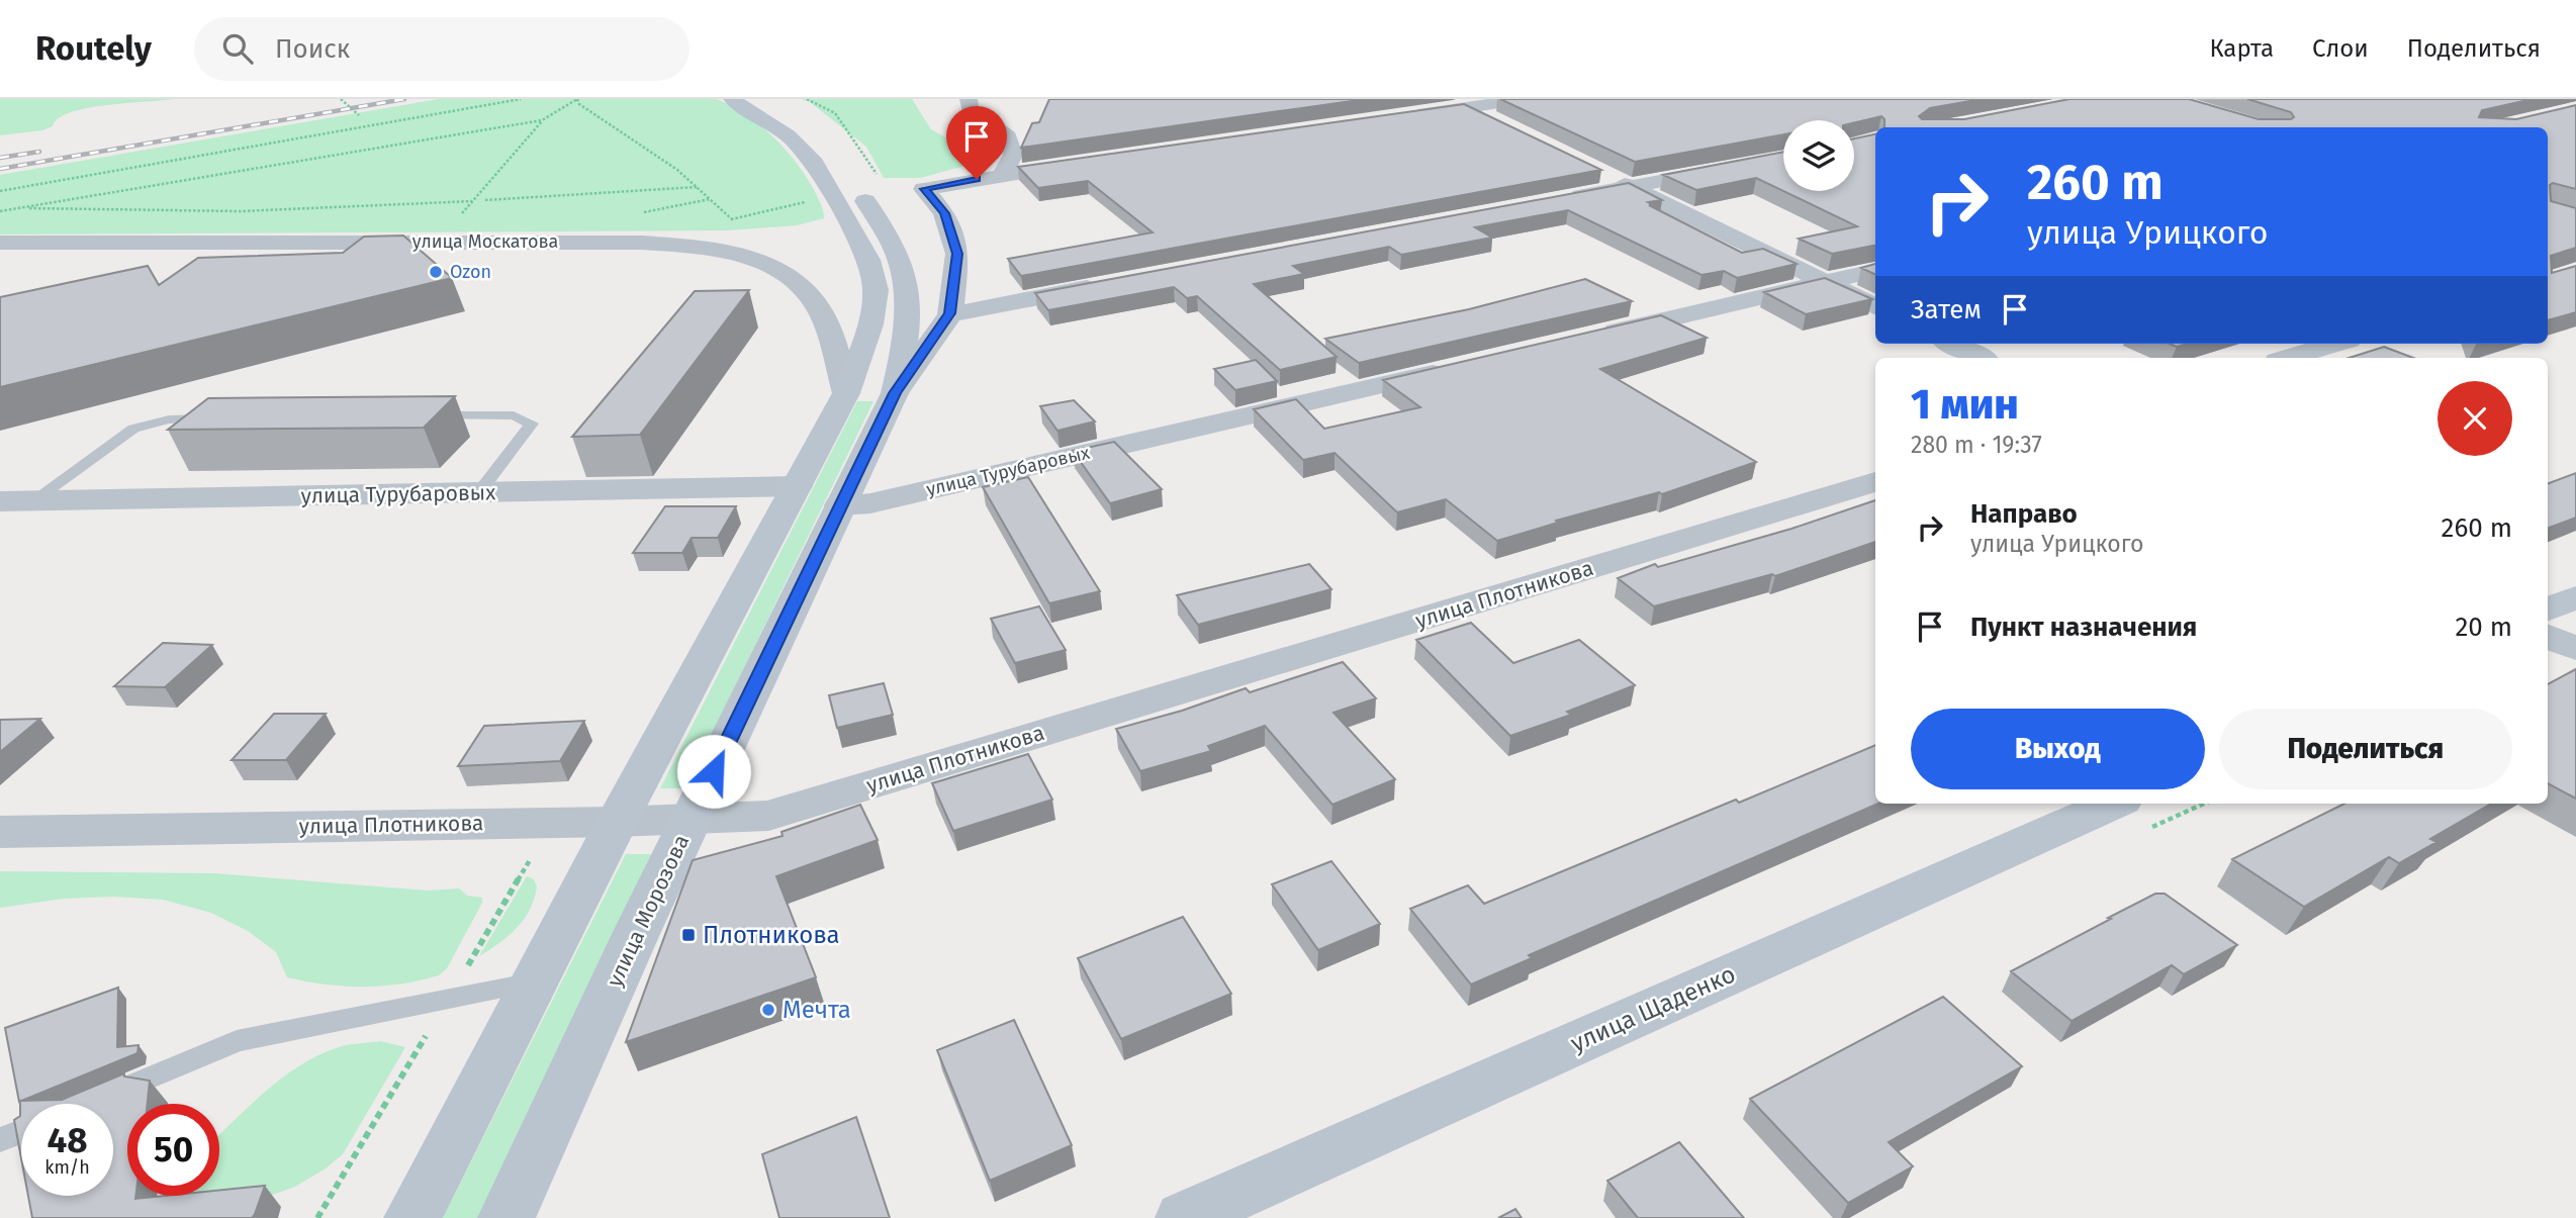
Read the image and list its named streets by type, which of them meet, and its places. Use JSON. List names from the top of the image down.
{
  "streets": {
    "main road": ["улица Морозова", "улица Щаденко"],
    "street": ["улица Москатова", "улица Турубаровых", "улица Плотникова"]
  },
  "crossings": [
    ["улица Турубаровых", "улица Морозова"],
    ["улица Плотникова", "улица Морозова"]
  ],
  "places": {
    "other": ["Ozon", "Мечта"],
    "transit": ["Плотникова"]
  },
  "page": {
    "header": "Routely",
    "search": "Поиск",
    "nav": ["Карта", "Слои", "Поделиться"],
    "turn": ["260 m", "улица Урицкого"],
    "then": "Затем",
    "heading": ["1 мин", "280 m · 19:37"],
    "list": [
      {
        "name": "Направо",
        "note": "улица Урицкого",
        "value": "260 m"
      },
      {
        "name": "Пункт назначения",
        "value": "20 m"
      }
    ],
    "buttons": ["Выход", "Поделиться"],
    "speed": "48 km/h",
    "limit": "50"
  }
}
